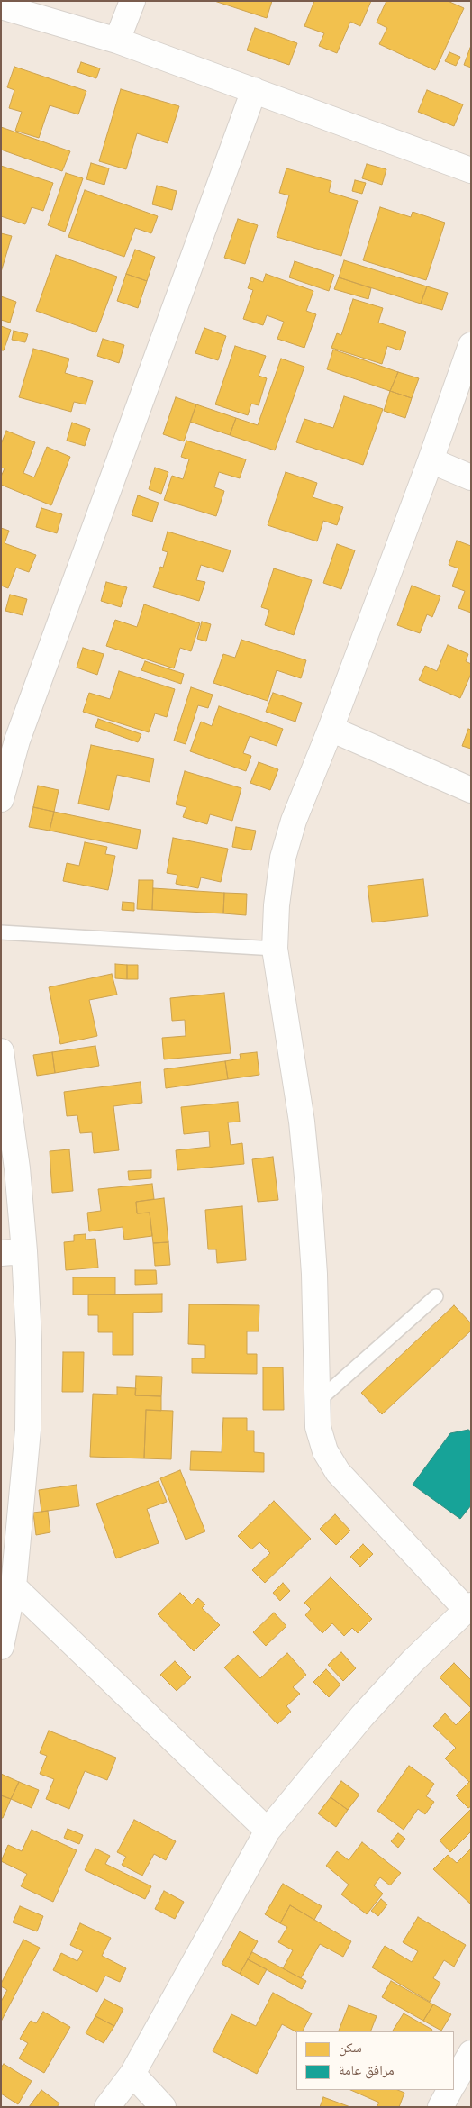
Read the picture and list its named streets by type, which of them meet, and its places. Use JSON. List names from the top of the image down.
{
  "legend": ["سكن", "مرافق عامة"]
}
